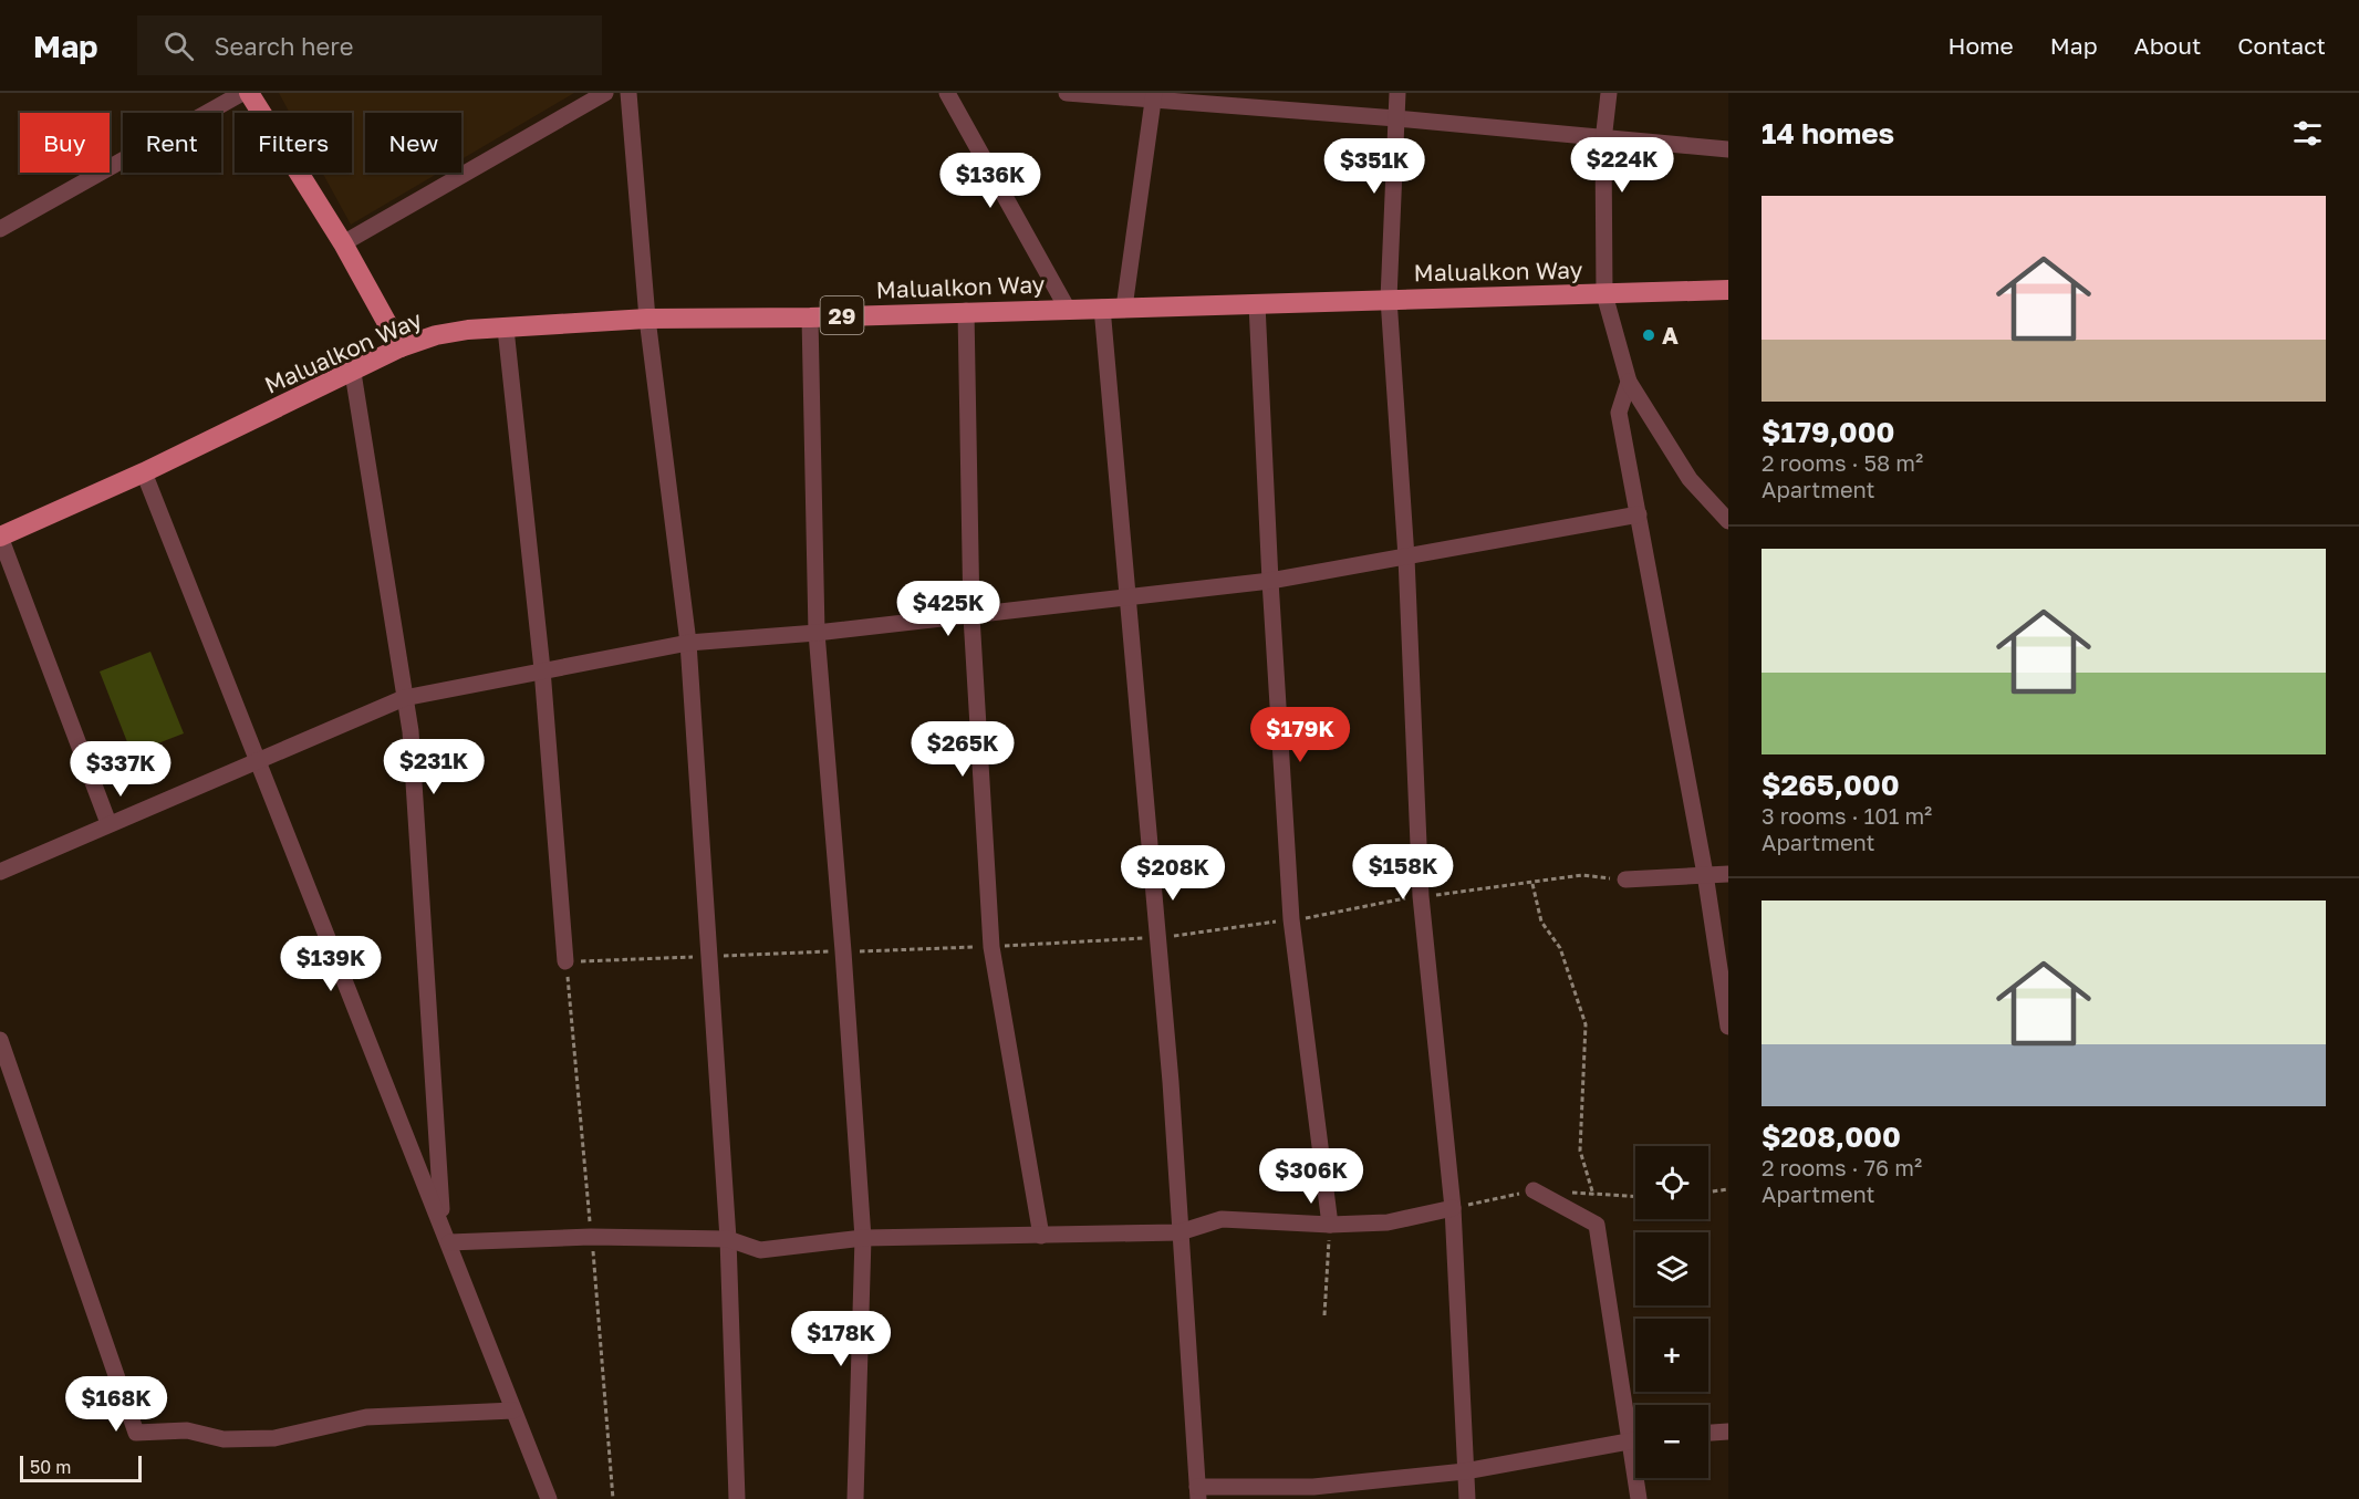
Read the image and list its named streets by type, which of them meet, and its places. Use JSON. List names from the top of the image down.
{
  "streets": {
    "main road": ["Malualkon Way", "29"]
  },
  "places": ["A"],
  "scale_bar": "50 m",
  "page": {
    "header": "Map",
    "search": "Search here",
    "nav": [
      "Home",
      "Map",
      "About",
      "Contact"
    ],
    "heading": "14 homes",
    "chip": [
      "Buy",
      "Rent",
      "Filters",
      "New"
    ],
    "price": [
      "$224K",
      "$351K",
      "$136K",
      "$425K",
      "$179K",
      "$265K",
      "$231K",
      "$337K",
      "$158K",
      "$208K",
      "$139K",
      "$306K",
      "$178K",
      "$168K"
    ],
    "list": [
      {
        "name": "$179,000",
        "note": "2 rooms · 58 m² · Apartment"
      },
      {
        "name": "$265,000",
        "note": "3 rooms · 101 m² · Apartment"
      },
      {
        "name": "$208,000",
        "note": "2 rooms · 76 m² · Apartment"
      }
    ],
    "map_buttons": ["+", "−"],
    "scale": "50 m"
  }
}
